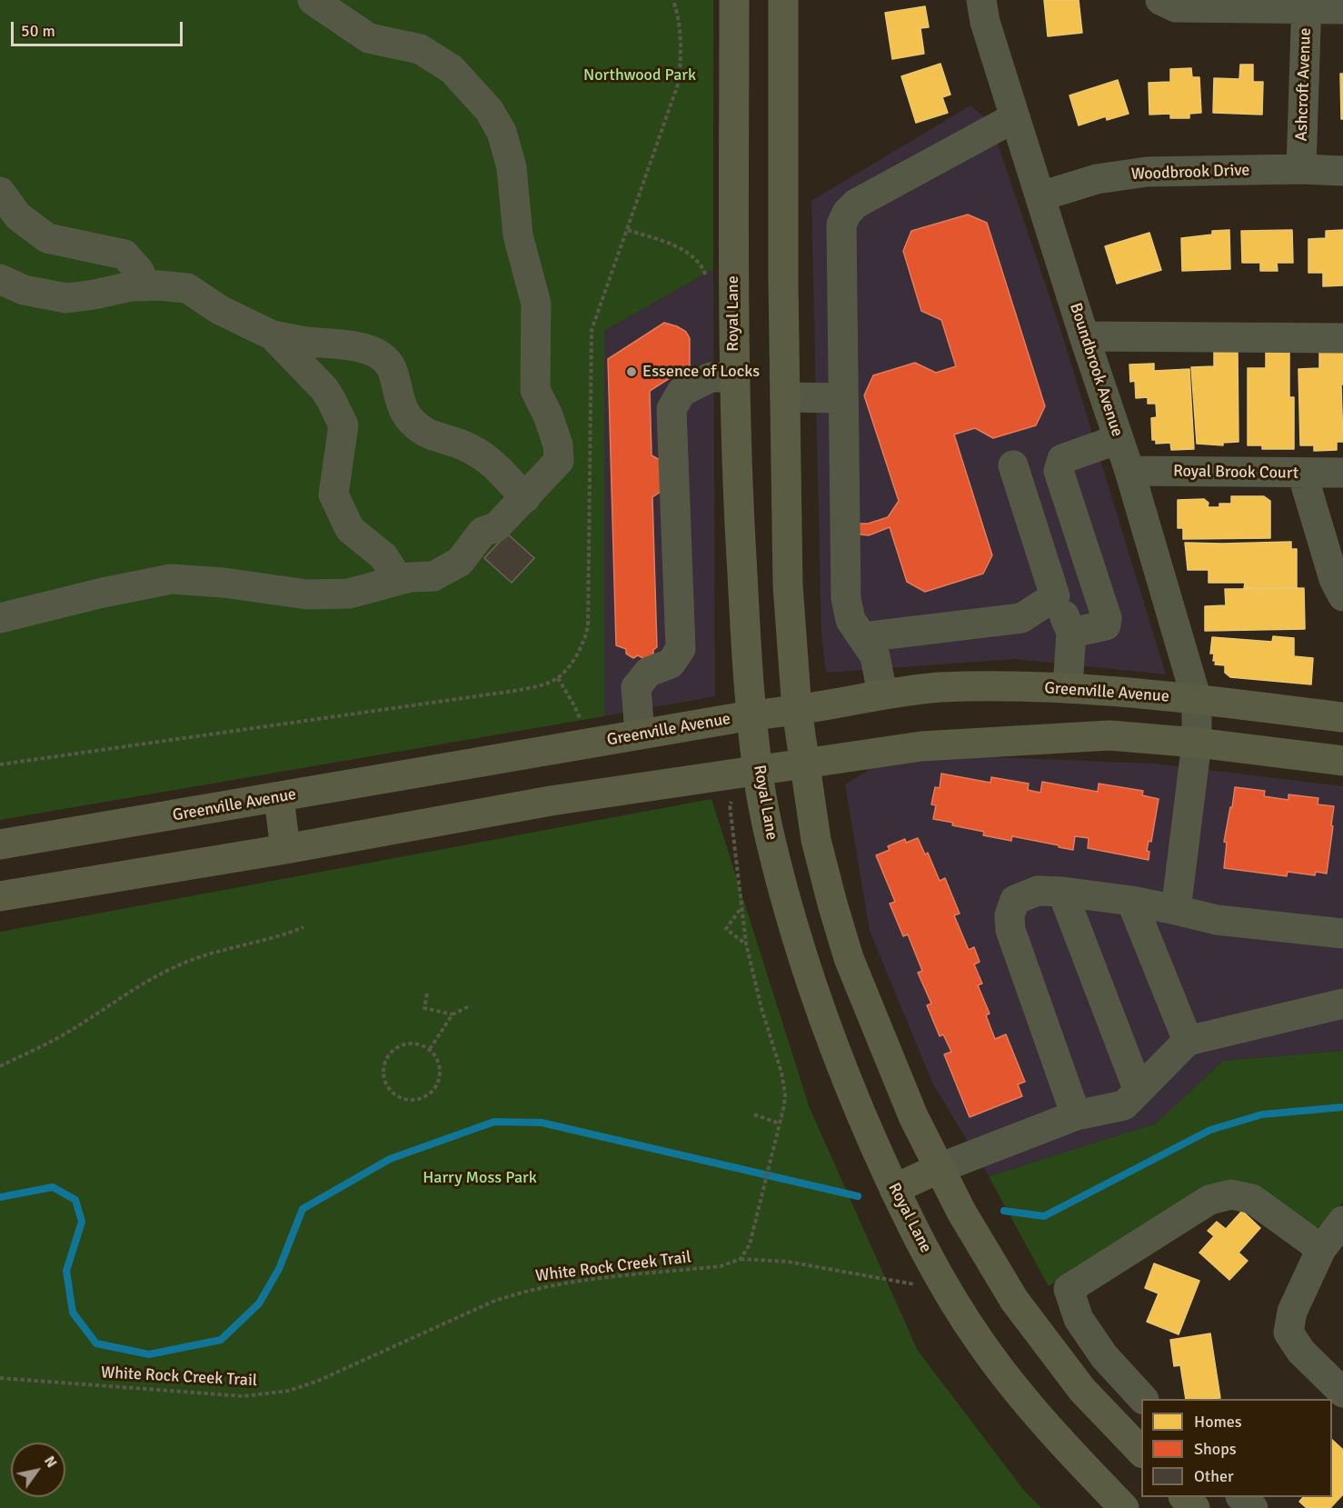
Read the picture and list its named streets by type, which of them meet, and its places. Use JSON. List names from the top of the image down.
{
  "streets": {
    "main road": ["Royal Lane", "Greenville Avenue"],
    "street": [
      "Ashcroft Avenue",
      "Woodbrook Drive",
      "Boundbrook Avenue",
      "Royal Brook Court"
    ],
    "path": ["White Rock Creek Trail"]
  },
  "crossings": [
    ["Ashcroft Avenue", "Woodbrook Drive"],
    ["Woodbrook Drive", "Boundbrook Avenue"],
    ["Royal Lane", "Greenville Avenue"],
    ["Boundbrook Avenue", "Royal Brook Court"],
    ["Boundbrook Avenue", "Greenville Avenue"]
  ],
  "parks": ["Northwood Park", "Harry Moss Park"],
  "places": ["Essence of Locks"],
  "legend": ["Homes", "Shops", "Other"],
  "scale_bar": "50 m",
  "north": "top right"
}
